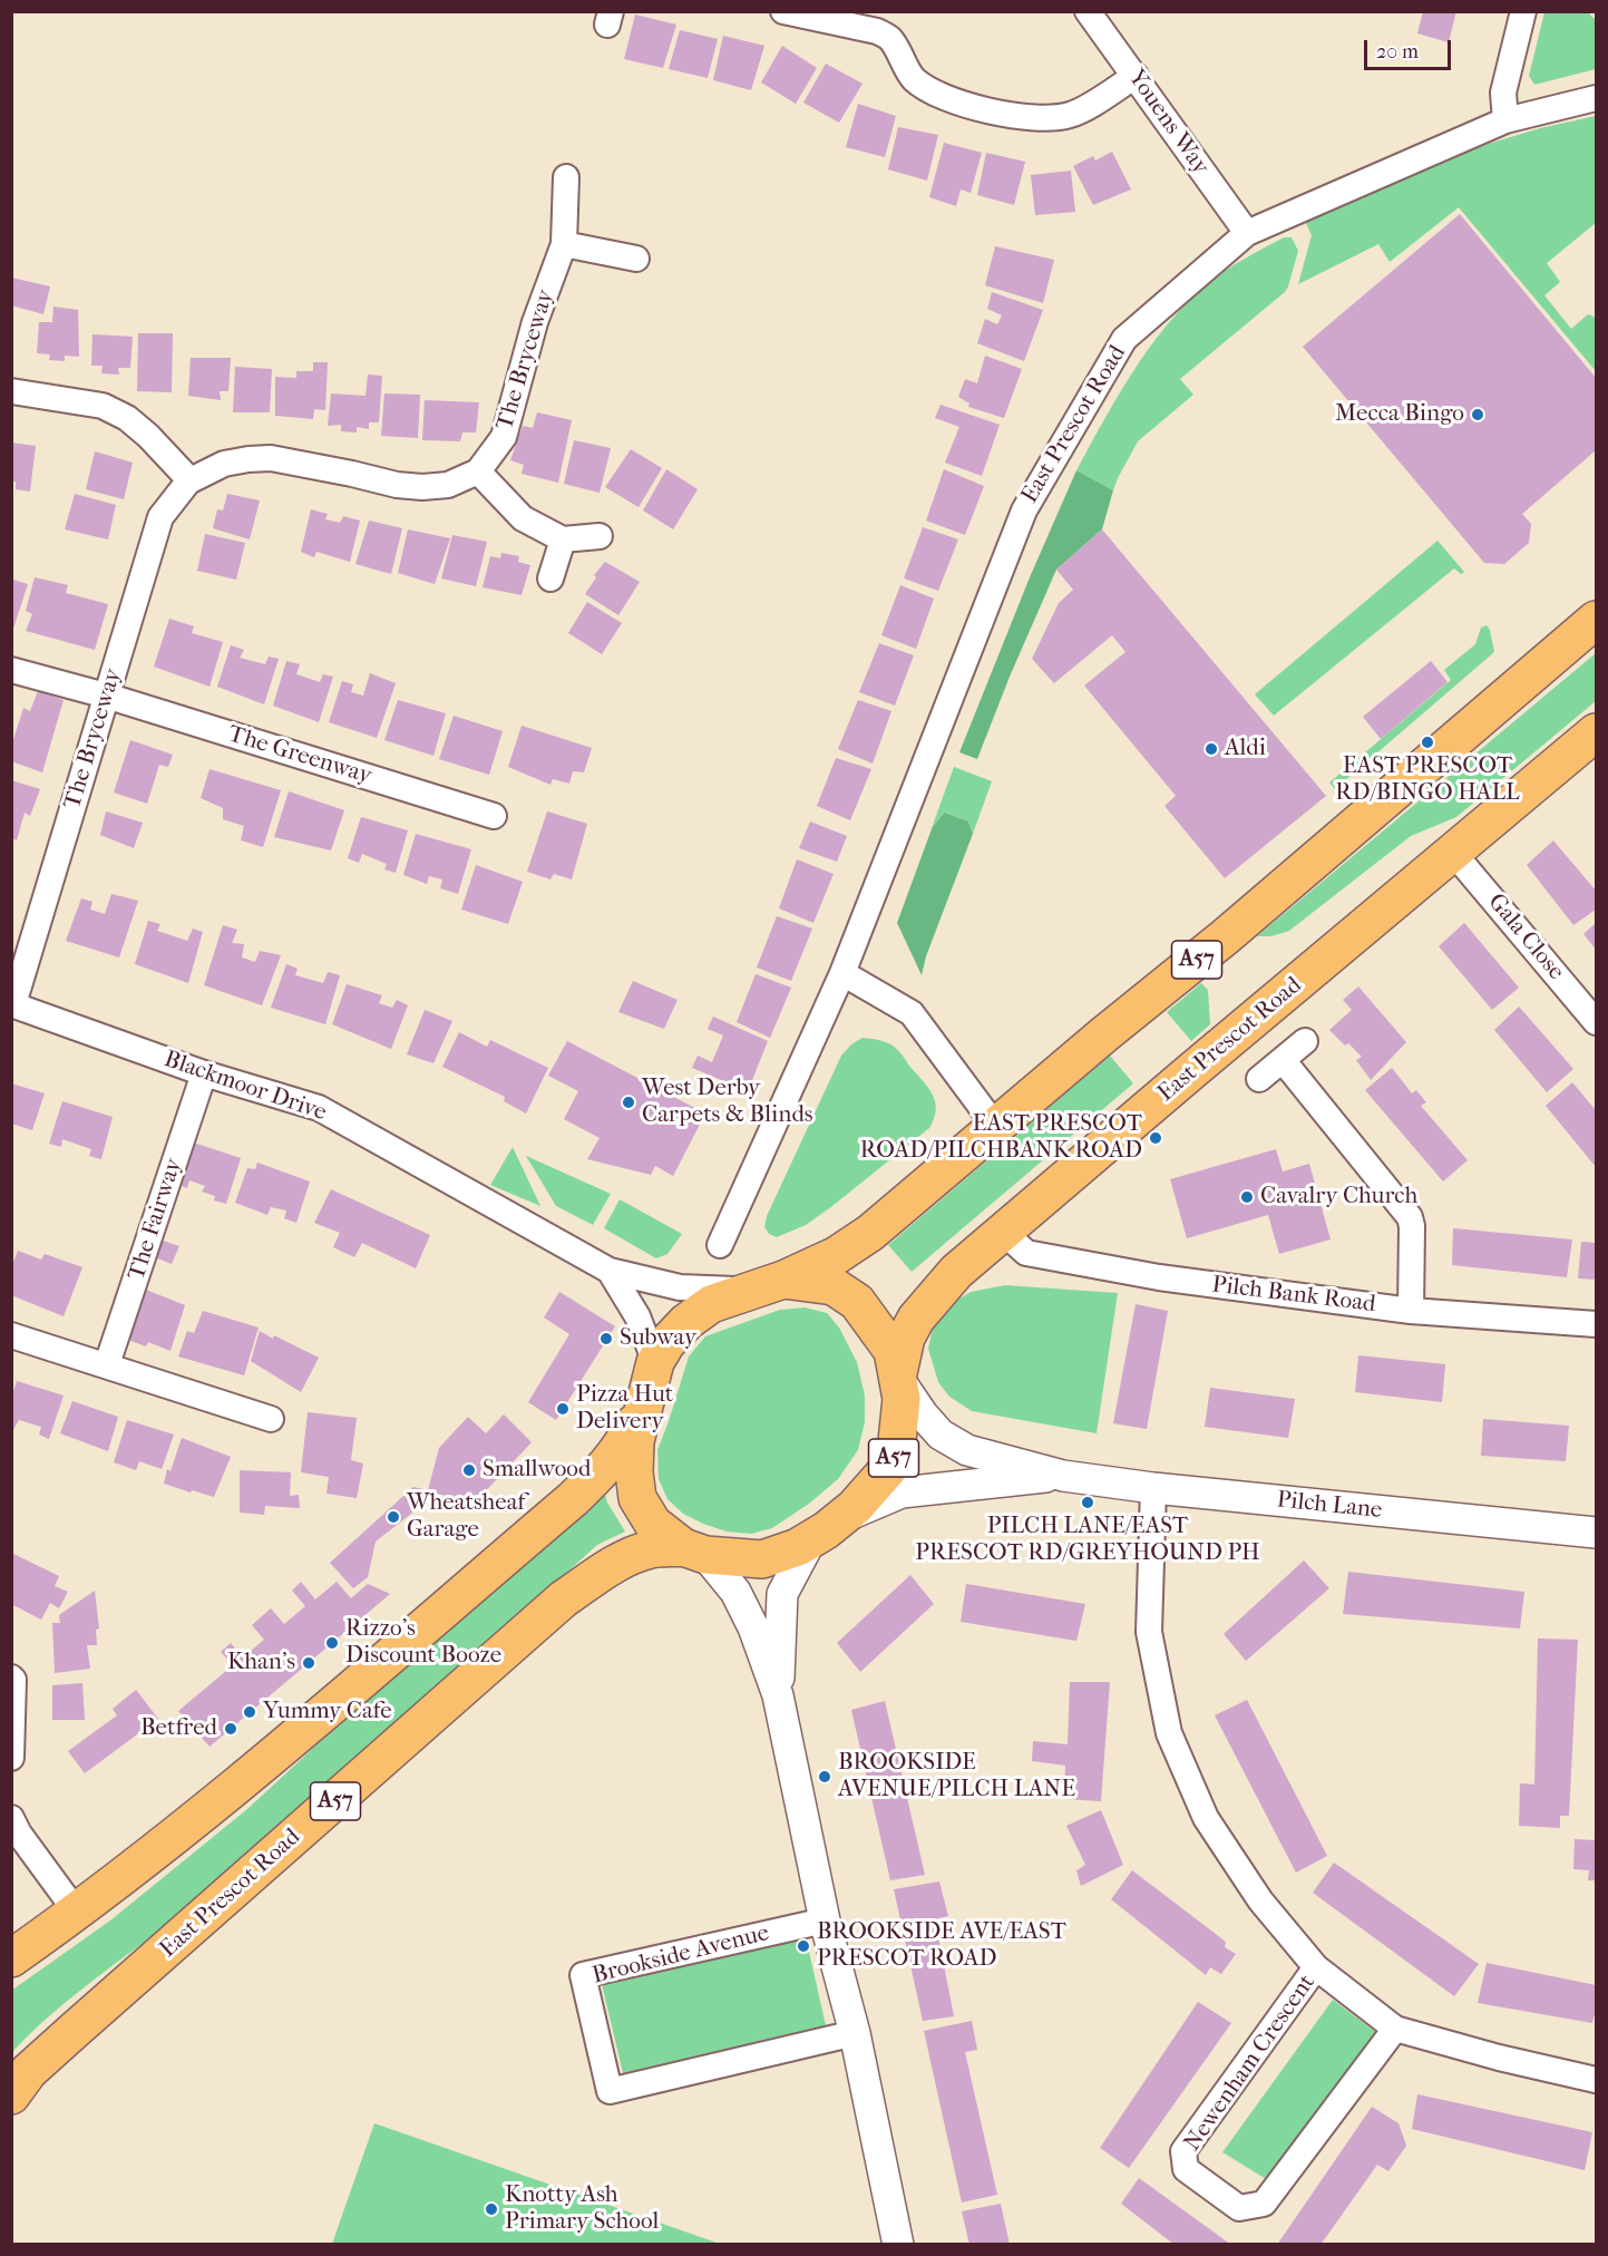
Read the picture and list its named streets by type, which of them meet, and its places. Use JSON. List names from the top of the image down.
{
  "streets": {
    "highway": ["East Prescot Road", "A57"],
    "street": [
      "Youens Way",
      "The Bryceway",
      "The Greenway",
      "Gala Close",
      "Blackmoor Drive",
      "The Fairway",
      "Pilch Bank Road",
      "Pilch Lane",
      "Brookside Avenue",
      "Newenham Crescent"
    ]
  },
  "crossings": [
    ["Youens Way", "East Prescot Road"],
    ["The Bryceway", "The Greenway"],
    ["The Bryceway", "Blackmoor Drive"],
    ["East Prescot Road", "Gala Close"],
    ["East Prescot Road", "A57"],
    ["East Prescot Road", "Pilch Bank Road"],
    ["East Prescot Road", "Pilch Lane"],
    ["A57", "Blackmoor Drive"],
    ["A57", "Pilch Lane"],
    ["Blackmoor Drive", "The Fairway"],
    ["Pilch Lane", "Newenham Crescent"]
  ],
  "places": [
    "Mecca Bingo",
    "EAST PRESCOT RD/BINGO HALL",
    "Aldi",
    "West Derby Carpets & Blinds",
    "EAST PRESCOT ROAD/PILCHBANK ROAD",
    "Cavalry Church",
    "Subway",
    "Pizza Hut Delivery",
    "Smallwood",
    "PILCH LANE/EAST PRESCOT RD/GREYHOUND PH",
    "Wheatsheaf Garage",
    "Rizzo's Discount Booze",
    "Khan's",
    "Yummy Cafe",
    "Betfred",
    "BROOKSIDE AVENUE/PILCH LANE",
    "BROOKSIDE AVE/EAST PRESCOT ROAD",
    "Knotty Ash Primary School"
  ],
  "scale_bar": "20 m"
}
